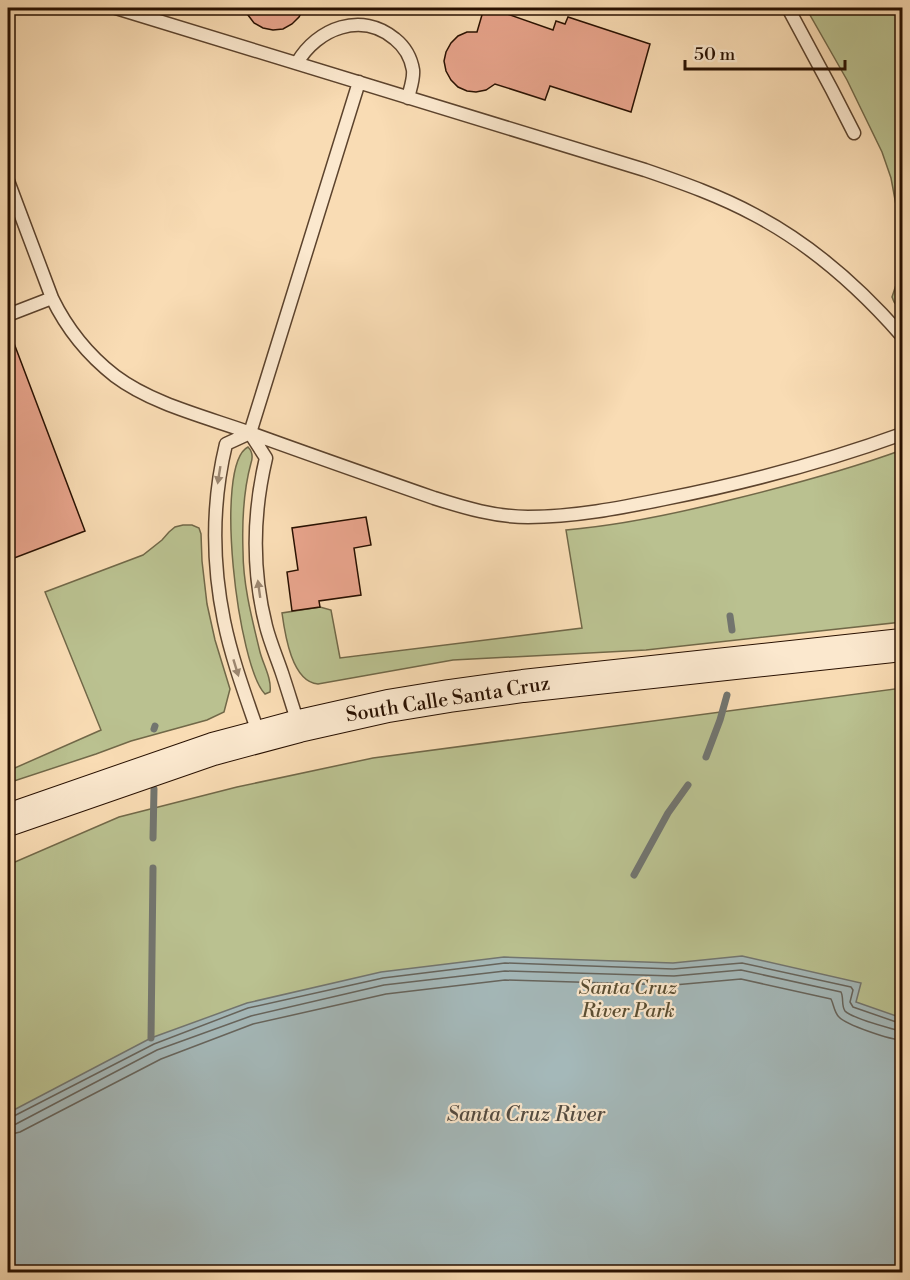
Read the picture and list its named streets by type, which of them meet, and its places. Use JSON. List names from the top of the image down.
{
  "streets": {
    "street": ["South Calle Santa Cruz"]
  },
  "water": ["Santa Cruz River"],
  "parks": ["Santa Cruz River Park"],
  "scale_bar": "50 m"
}
